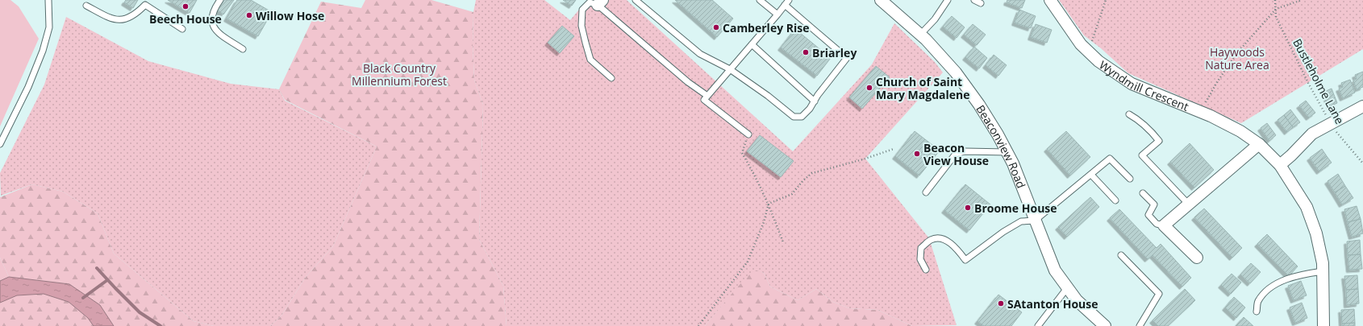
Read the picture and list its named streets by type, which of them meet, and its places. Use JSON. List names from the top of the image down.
{
  "streets": {
    "street": ["Wyndmill Crescent", "Beaconview Road"],
    "path": ["Bustleholme Lane"]
  },
  "parks": ["Haywoods Nature Area", "Black Country Millennium Forest"],
  "places": [
    "Beech House",
    "Willow Hose",
    "Camberley Rise",
    "Briarley",
    "Church of Saint Mary Magdalene",
    "Beacon View House",
    "Broome House",
    "SAtanton House"
  ]
}
